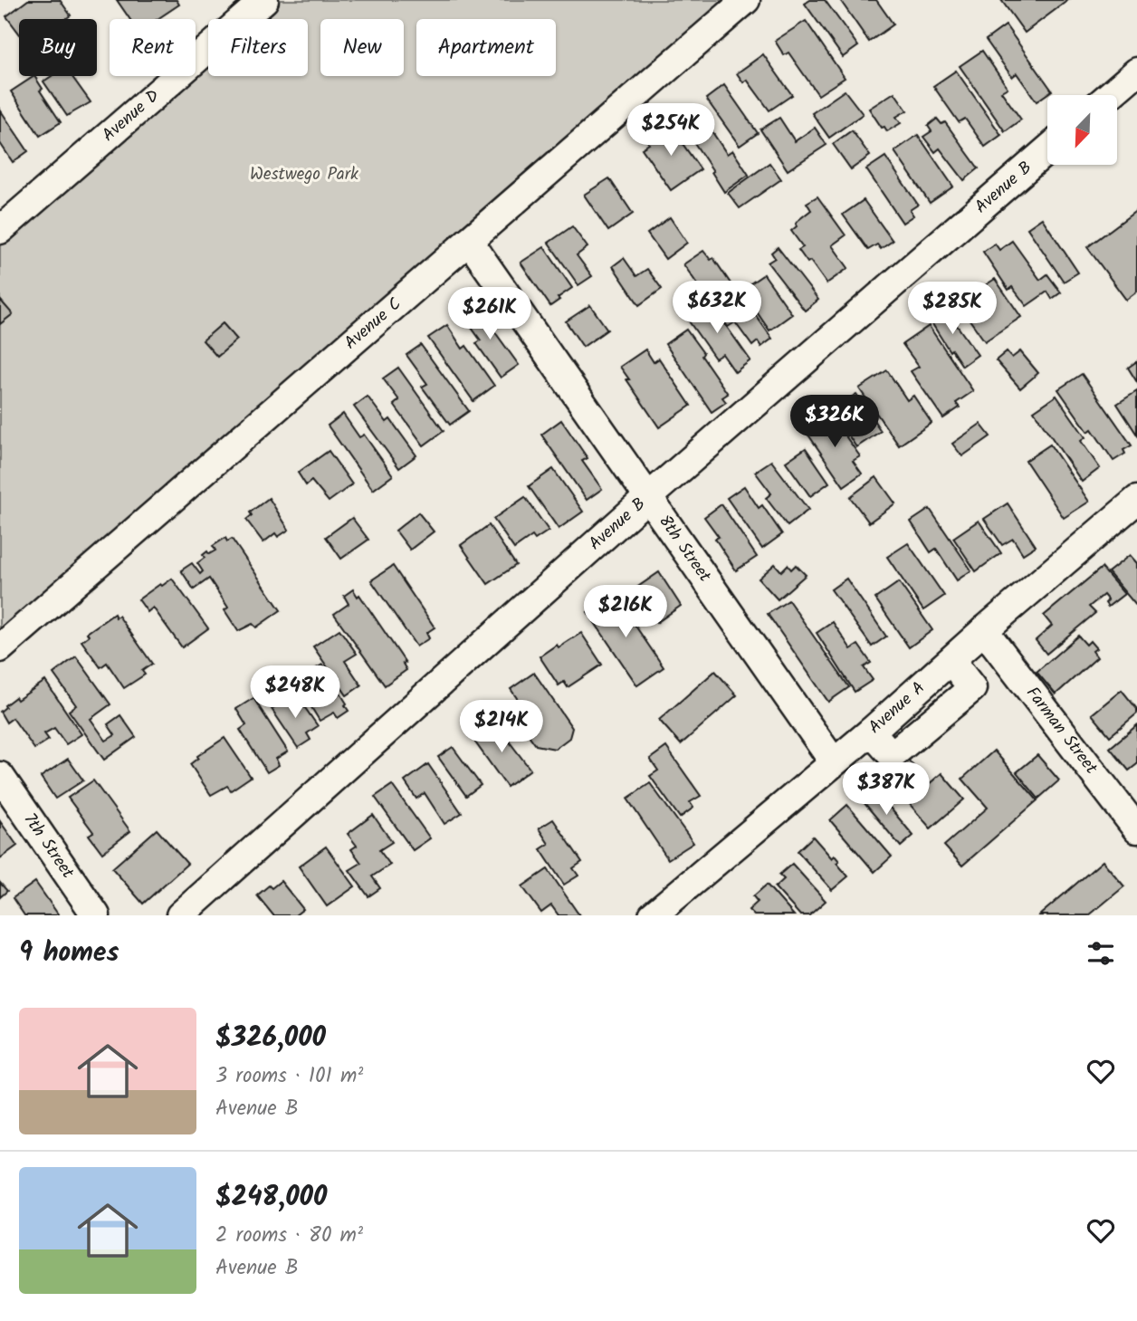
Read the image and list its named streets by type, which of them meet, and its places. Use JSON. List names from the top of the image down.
{
  "streets": {
    "street": [
      "Avenue D",
      "Avenue B",
      "Avenue C",
      "8th Street",
      "Avenue A",
      "Farman Street",
      "7th Street"
    ]
  },
  "crossings": [
    ["Avenue B", "8th Street"],
    ["Avenue C", "8th Street"],
    ["8th Street", "Avenue A"],
    ["Avenue A", "Farman Street"]
  ],
  "parks": ["Westwego Park"],
  "north": "bottom left",
  "page": {
    "chip": [
      "Buy",
      "Rent",
      "Filters",
      "New",
      "Apartment"
    ],
    "price": [
      "$254K",
      "$632K",
      "$285K",
      "$261K",
      "$326K",
      "$216K",
      "$248K",
      "$214K",
      "$387K"
    ],
    "heading": "9 homes",
    "list": [
      {
        "name": "$326,000",
        "note": "3 rooms · 101 m² · Avenue B"
      },
      {
        "name": "$248,000",
        "note": "2 rooms · 80 m² · Avenue B"
      }
    ]
  }
}
